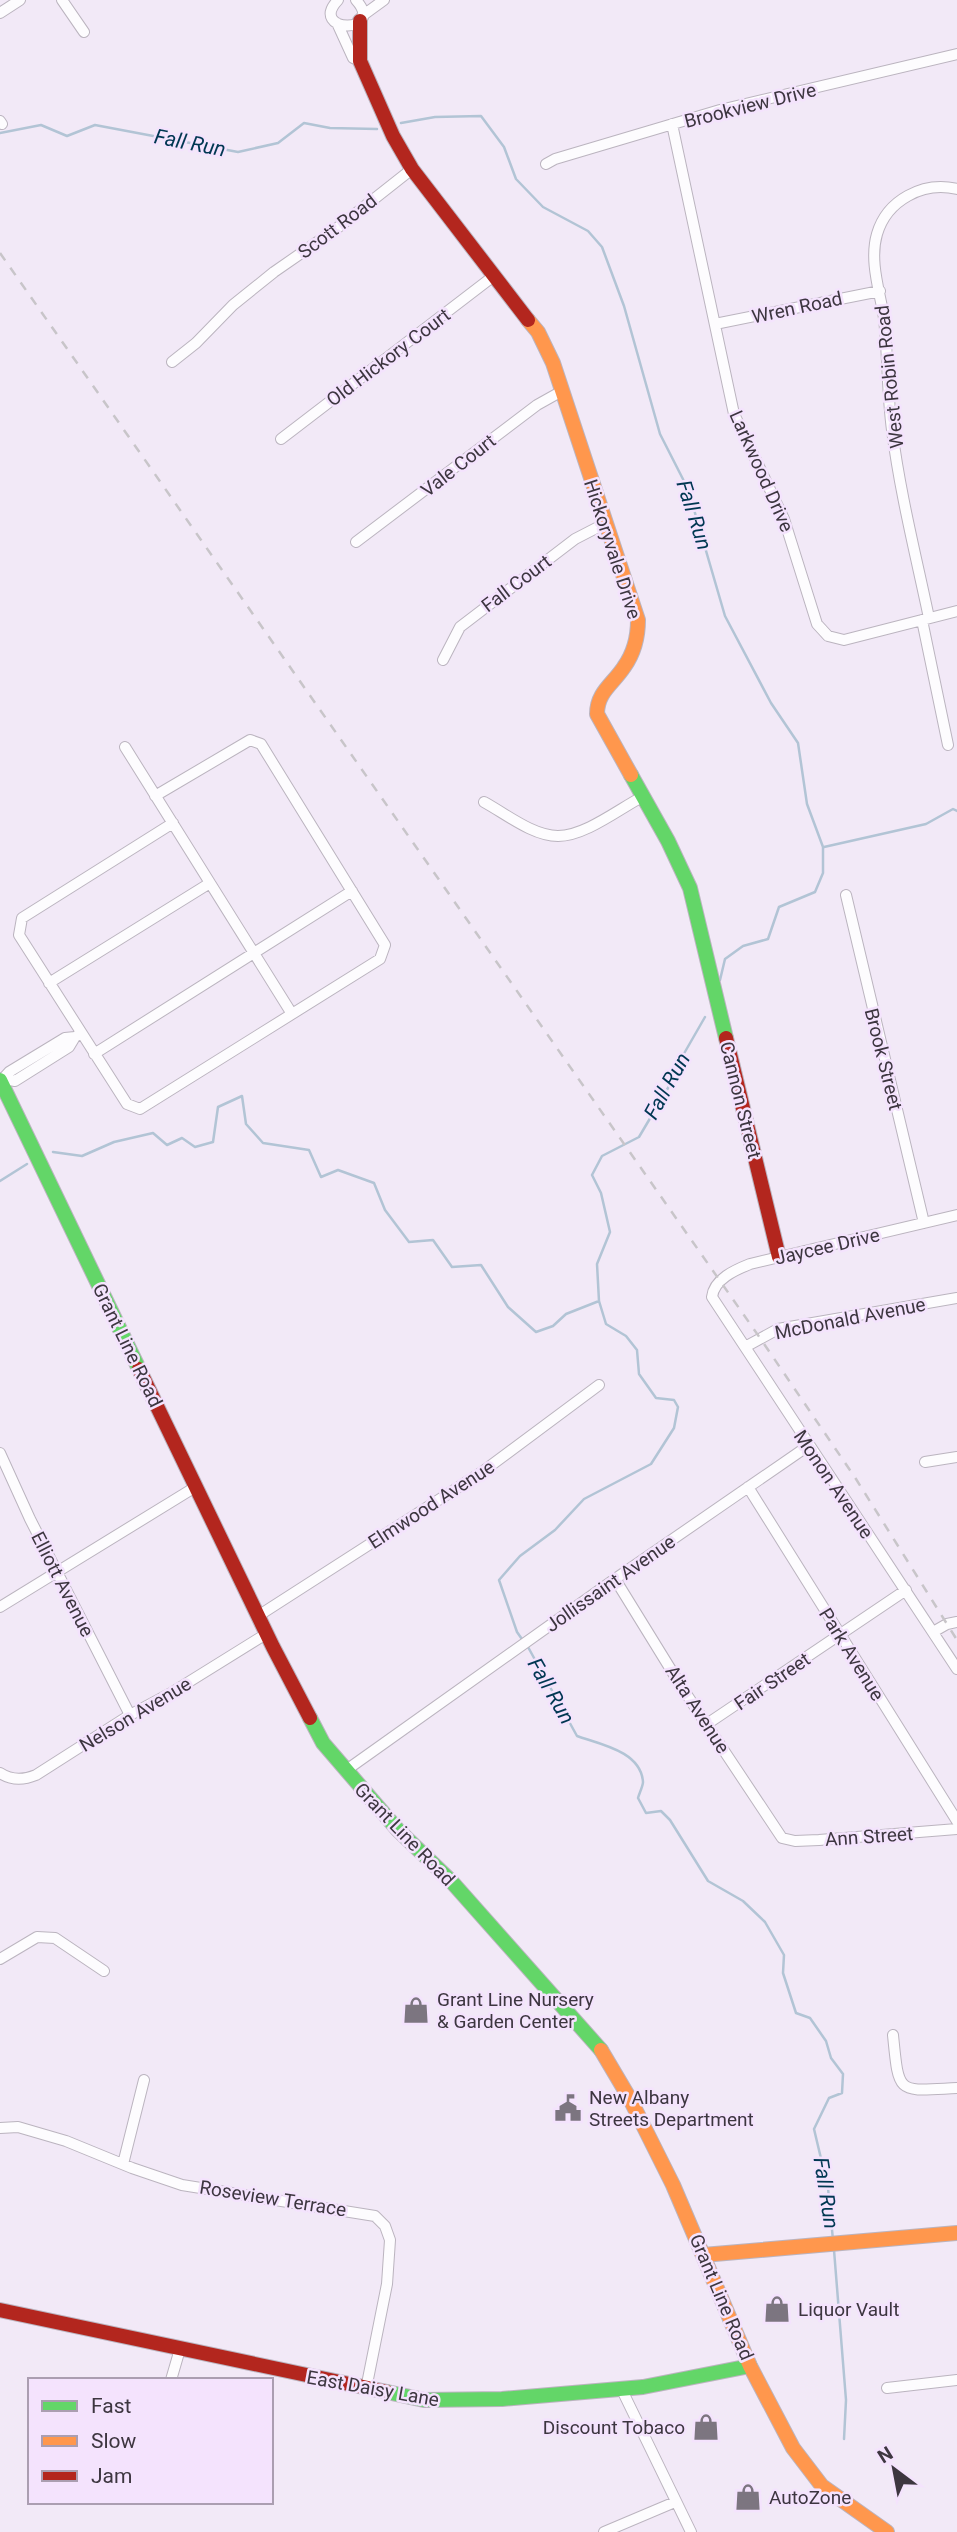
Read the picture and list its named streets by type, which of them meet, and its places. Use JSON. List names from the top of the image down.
{
  "streets": {
    "street": [
      "Brookview Drive",
      "Scott Road",
      "Wren Road",
      "Old Hickory Court",
      "West Robin Road",
      "Vale Court",
      "Larkwood Drive",
      "Hickoryvale Drive",
      "Fall Court",
      "Brook Street",
      "Cannon Street",
      "Jaycee Drive",
      "McDonald Avenue",
      "Grant Line Road",
      "Monon Avenue",
      "Elmwood Avenue",
      "Jollissaint Avenue",
      "Elliott Avenue",
      "Park Avenue",
      "Fair Street",
      "Alta Avenue",
      "Nelson Avenue",
      "Ann Street",
      "Roseview Terrace",
      "East Daisy Lane"
    ]
  },
  "crossings": [
    ["Brookview Drive", "Larkwood Drive"],
    ["Scott Road", "Hickoryvale Drive"],
    ["Wren Road", "West Robin Road"],
    ["Wren Road", "Larkwood Drive"],
    ["Old Hickory Court", "Hickoryvale Drive"],
    ["West Robin Road", "Larkwood Drive"],
    ["Vale Court", "Hickoryvale Drive"],
    ["Hickoryvale Drive", "Fall Court"],
    ["Hickoryvale Drive", "Cannon Street"],
    ["Brook Street", "Jaycee Drive"],
    ["Cannon Street", "Jaycee Drive"],
    ["Jaycee Drive", "Monon Avenue"],
    ["McDonald Avenue", "Monon Avenue"],
    ["Grant Line Road", "Elmwood Avenue"],
    ["Grant Line Road", "Jollissaint Avenue"],
    ["Grant Line Road", "Nelson Avenue"],
    ["Grant Line Road", "East Daisy Lane"],
    ["Monon Avenue", "Jollissaint Avenue"],
    ["Monon Avenue", "Fair Street"],
    ["Jollissaint Avenue", "Park Avenue"],
    ["Jollissaint Avenue", "Alta Avenue"],
    ["Elliott Avenue", "Nelson Avenue"],
    ["Park Avenue", "Fair Street"],
    ["Fair Street", "Alta Avenue"],
    ["Alta Avenue", "Ann Street"],
    ["Roseview Terrace", "East Daisy Lane"]
  ],
  "water": ["Fall Run"],
  "places": {
    "shop": [
      "Grant Line Nursery & Garden Center",
      "Liquor Vault",
      "Discount Tobaco",
      "AutoZone"
    ],
    "public building": ["New Albany Streets Department"]
  },
  "legend": ["Fast", "Slow", "Jam"],
  "north": "top left"
}
